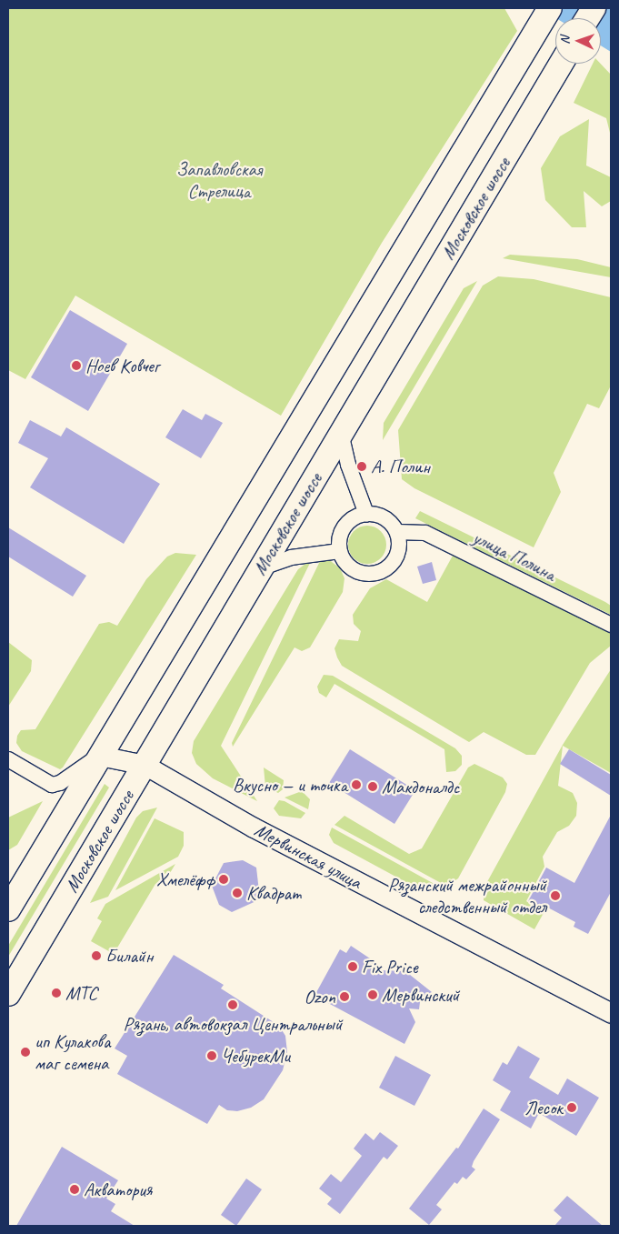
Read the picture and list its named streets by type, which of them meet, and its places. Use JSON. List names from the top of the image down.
{
  "streets": {
    "main road": ["Московское шоссе"],
    "street": ["улица Полина", "Мервинская улица"]
  },
  "crossings": [
    ["Московское шоссе", "Мервинская улица"]
  ],
  "parks": ["Запавловская Стрелица"],
  "places": [
    "Ноев Ковчег",
    "А. Полин",
    "Вкусно — и точка",
    "Макдоналдс",
    "Хмелёфф",
    "Квадрат",
    "Рязанский межрайонный следственный отдел",
    "Билайн",
    "Fix Price",
    "МТС",
    "Мервинский",
    "Ozon",
    "Рязань, автовокзал Центральный",
    "ип Кулакова маг семена",
    "ЧебурекМи",
    "Лесок",
    "Акватория"
  ],
  "north": "left"
}
